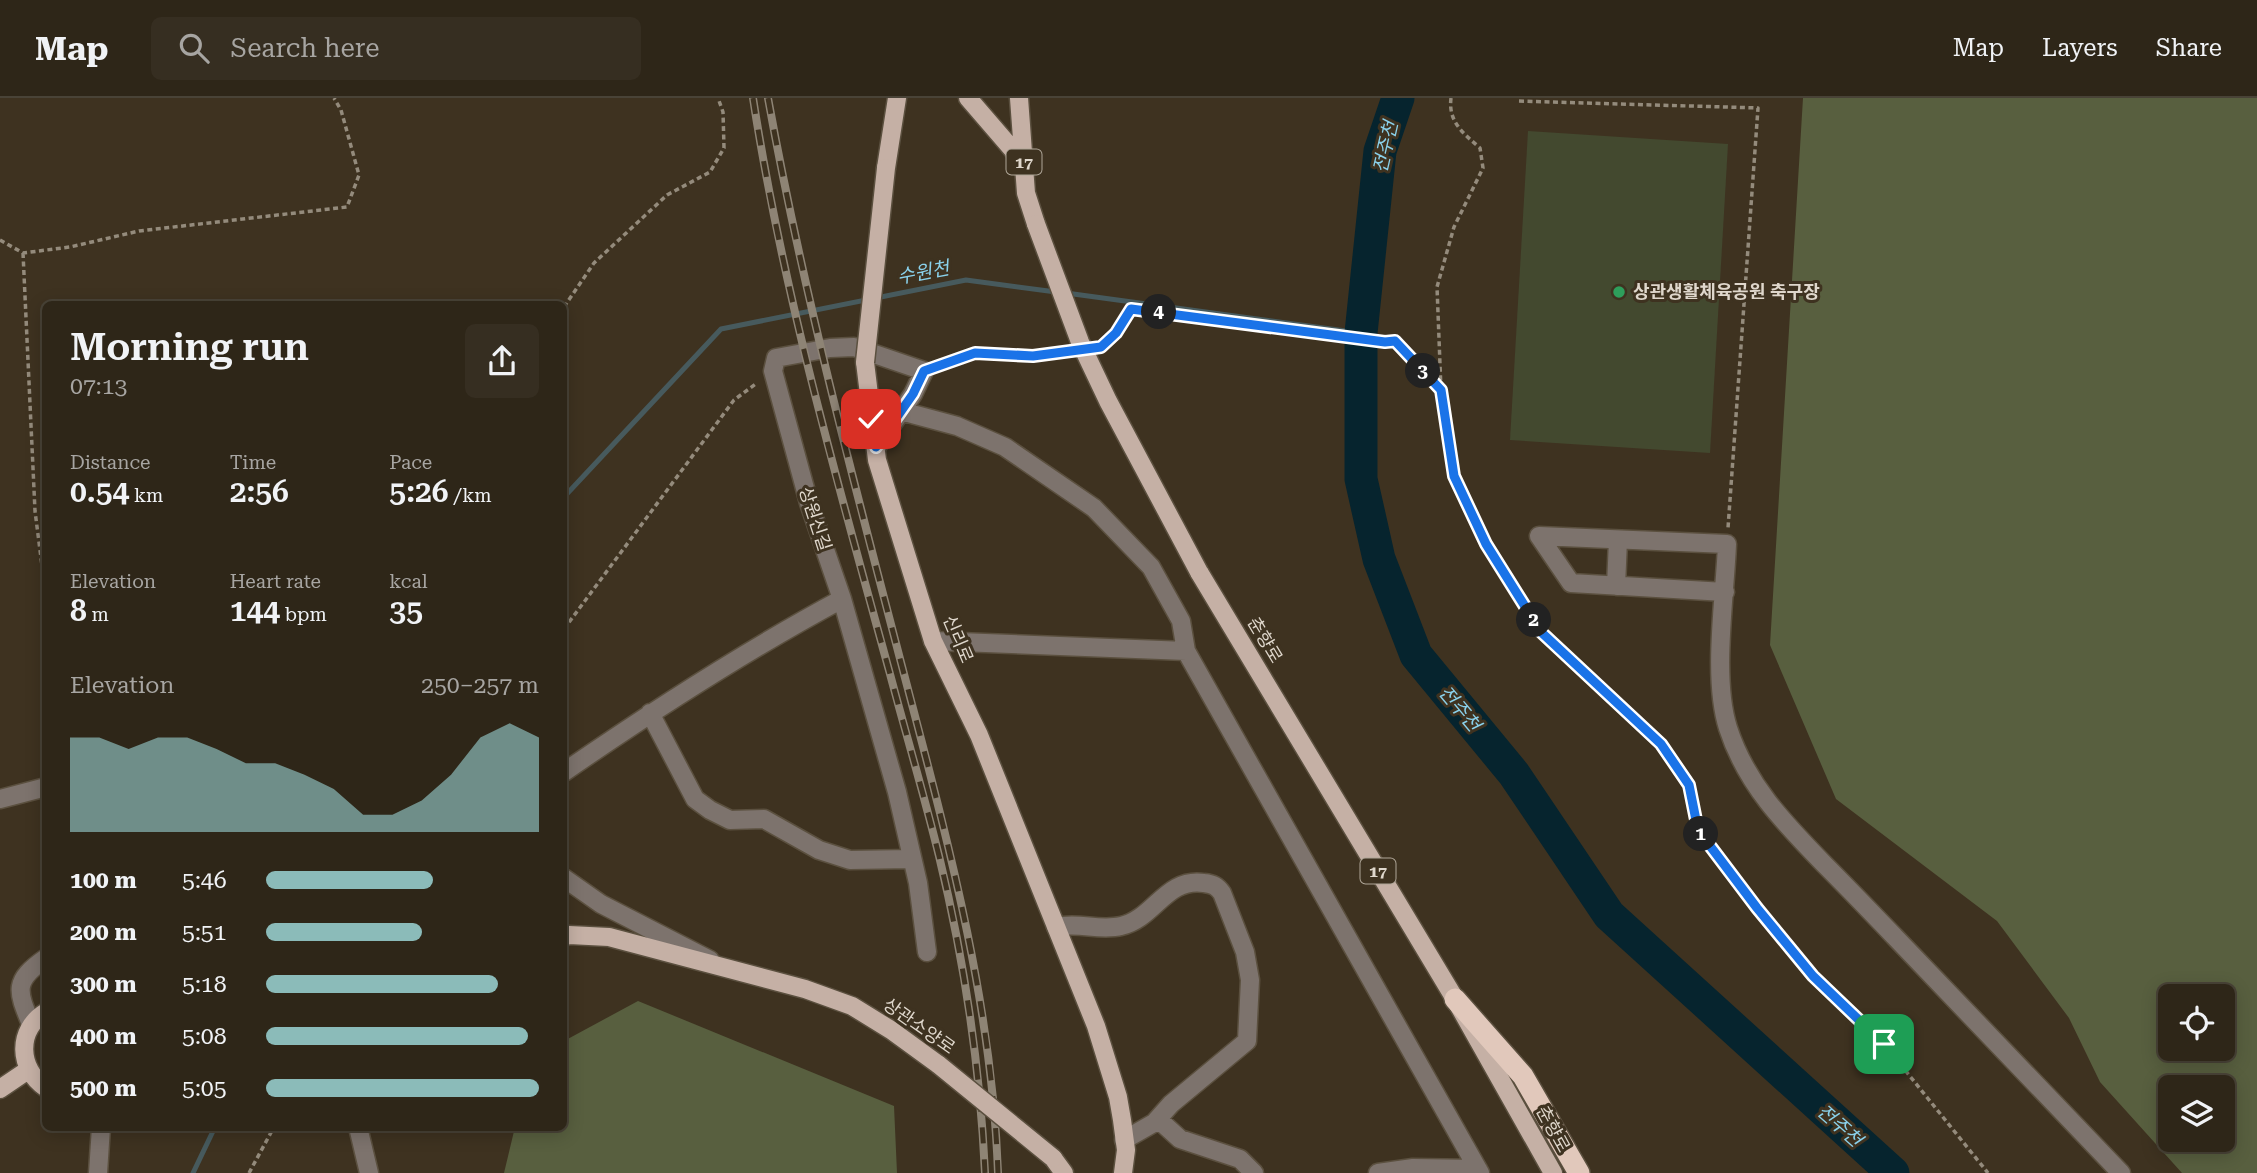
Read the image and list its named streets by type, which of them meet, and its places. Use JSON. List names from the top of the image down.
{
  "streets": {
    "main road": [
      "17",
      "신리로",
      "춘향로",
      "상관소양로"
    ],
    "street": ["상원신길"]
  },
  "water": ["전주천", "수원천"],
  "places": ["상관생활체육공원 축구장"],
  "page": {
    "header": "Map",
    "search": "Search here",
    "nav": ["Map", "Layers", "Share"],
    "pins": [
      "4",
      "3",
      "2",
      "1"
    ],
    "heading": ["Morning run", "07:13"],
    "stats": [
      ["Distance", "0.54 km"],
      ["Time", "2:56"],
      ["Pace", "5:26 /km"],
      ["Elevation", "8 m"],
      ["Heart rate", "144 bpm"],
      ["kcal", "35"]
    ],
    "chart": ["Elevation", "250–257 m"],
    "list": [
      {
        "name": "100 m",
        "note": "5:46"
      },
      {
        "name": "200 m",
        "note": "5:51"
      },
      {
        "name": "300 m",
        "note": "5:18"
      },
      {
        "name": "400 m",
        "note": "5:08"
      },
      {
        "name": "500 m",
        "note": "5:05"
      }
    ]
  }
}
